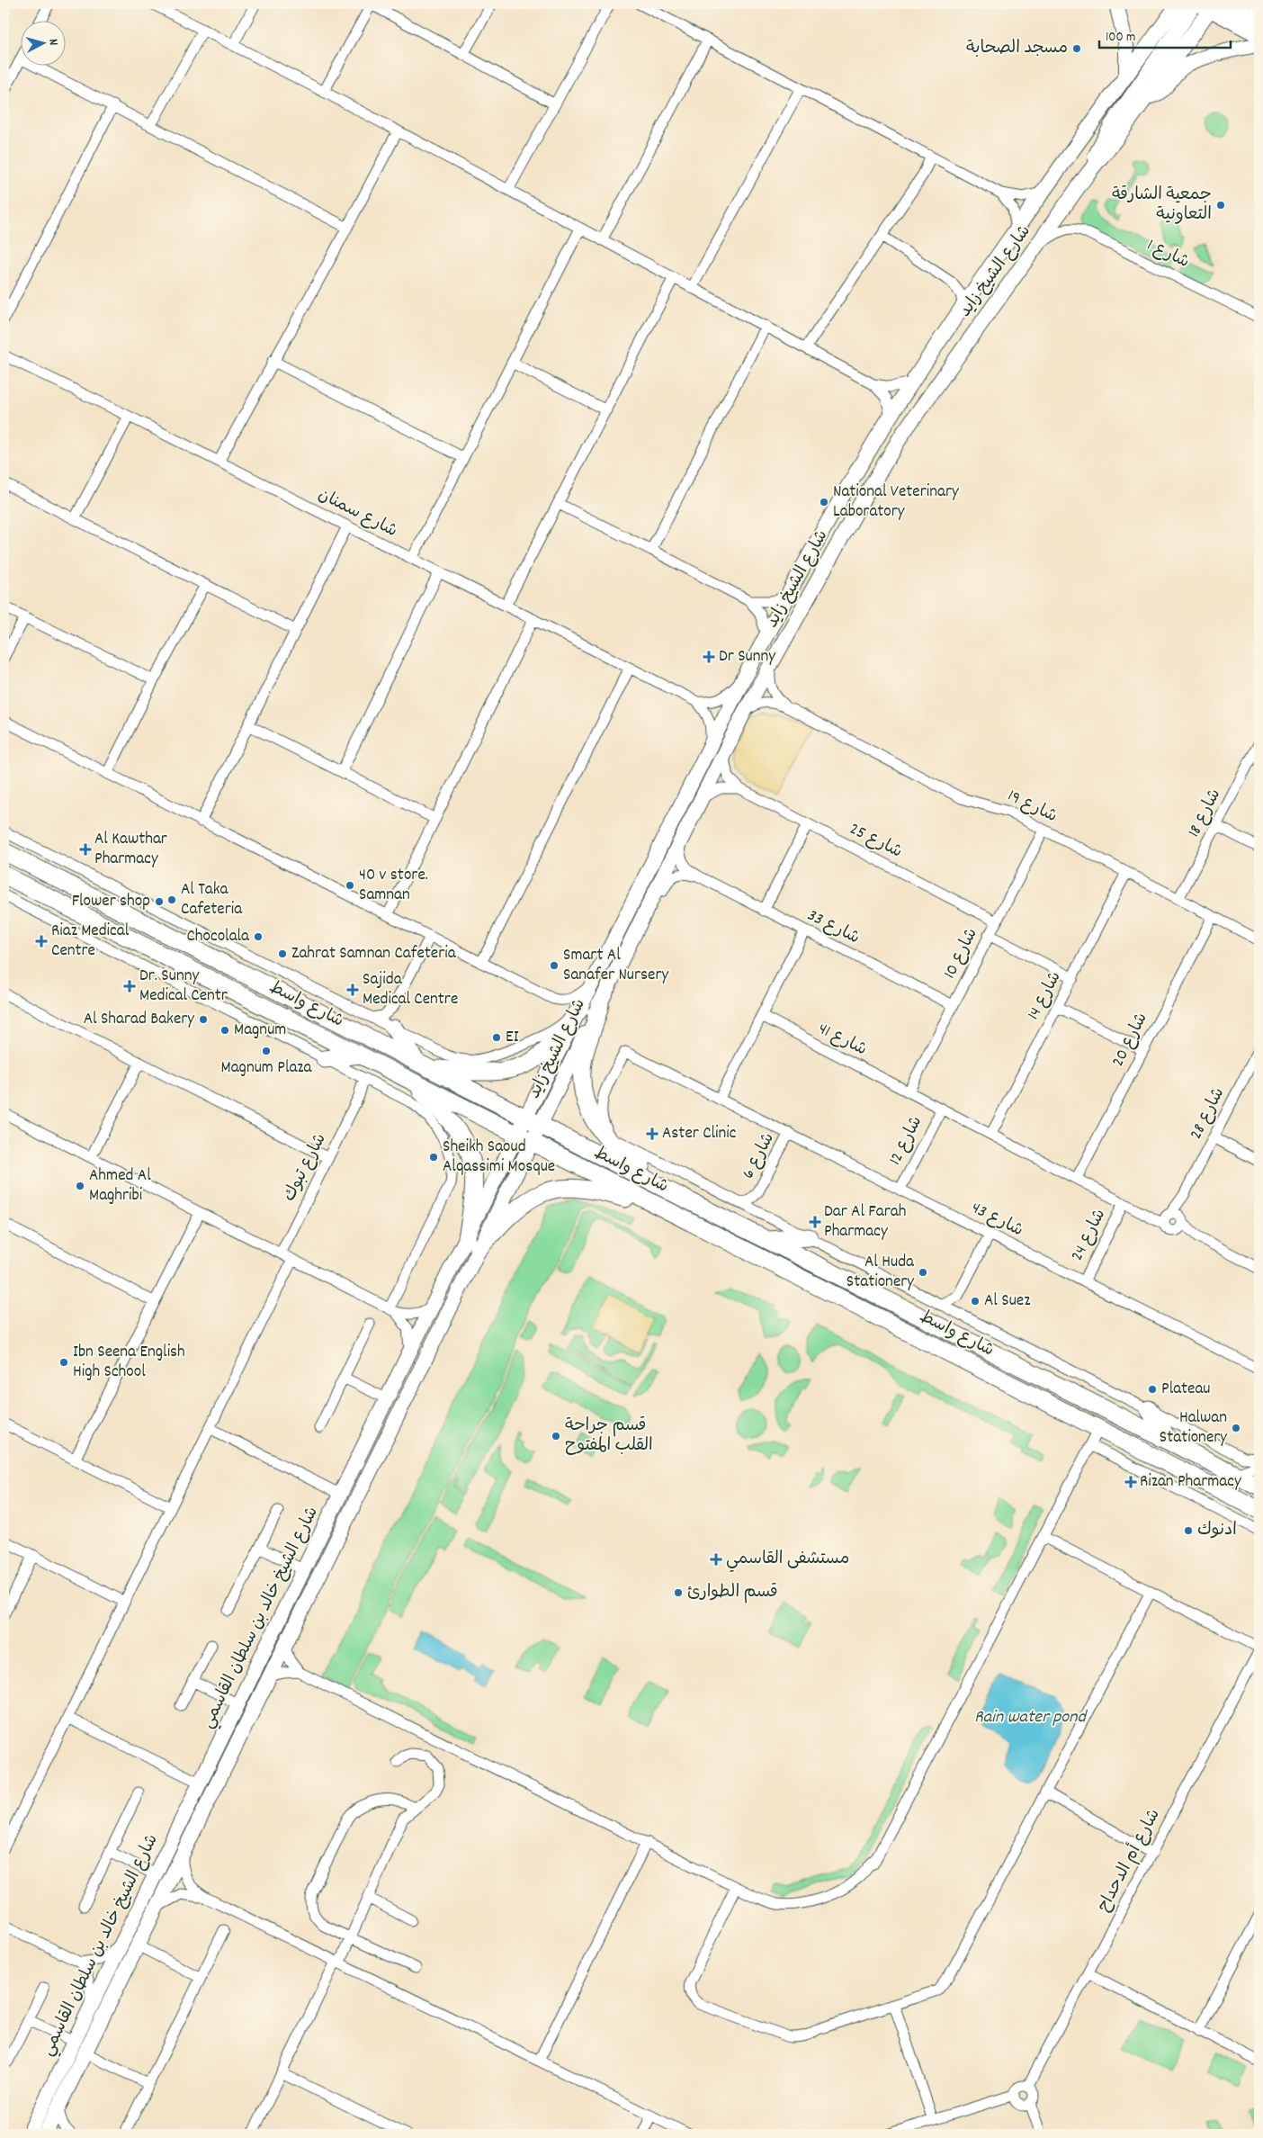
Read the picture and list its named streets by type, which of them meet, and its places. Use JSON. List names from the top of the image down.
{
  "streets": {
    "main road": ["شارع الشيخ زايد", "شارع واسط", "شارع الشيخ خالد بن سلطان القاسمي"],
    "street": [
      "شارع 1",
      "شارع سمنان",
      "شارع 19",
      "شارع 18",
      "شارع 25",
      "شارع 33",
      "شارع 10",
      "شارع 14",
      "شارع 41",
      "شارع 20",
      "شارع 28",
      "شارع 12",
      "شارع 6",
      "شارع تبوك",
      "شارع 43",
      "شارع 24",
      "شارع أم الدحداح"
    ]
  },
  "crossings": [
    ["شارع 1", "شارع الشيخ زايد"],
    ["شارع الشيخ زايد", "شارع سمنان"],
    ["شارع الشيخ زايد", "شارع 25"],
    ["شارع الشيخ زايد", "شارع 33"],
    ["شارع الشيخ زايد", "شارع واسط"],
    ["شارع الشيخ زايد", "شارع الشيخ خالد بن سلطان القاسمي"],
    ["شارع 19", "شارع 18"],
    ["شارع 19", "شارع 10"],
    ["شارع 19", "شارع 14"],
    ["شارع 19", "شارع 20"],
    ["شارع 25", "شارع 10"],
    ["شارع 33", "شارع 10"],
    ["شارع 10", "شارع 41"],
    ["شارع 14", "شارع 41"],
    ["شارع واسط", "شارع الشيخ خالد بن سلطان القاسمي"],
    ["شارع 41", "شارع 20"],
    ["شارع 41", "شارع 28"],
    ["شارع 41", "شارع 12"],
    ["شارع 41", "شارع 24"],
    ["شارع 12", "شارع 43"],
    ["شارع 6", "شارع 43"],
    ["شارع 43", "شارع 24"]
  ],
  "water": ["Rain water pond"],
  "places": {
    "other": [
      "مسجد الصحابة",
      "جمعية الشارقة التعاونية",
      "National Veterinary Laboratory",
      "40 v store. Samnan",
      "Al Taka Cafeteria",
      "Flower shop",
      "Chocolala",
      "Zahrat Samnan Cafeteria",
      "Smart Al Sanafer Nursery",
      "Al Sharad Bakery",
      "Magnum",
      "EI",
      "Magnum Plaza",
      "Sheikh Saoud Alqassimi Mosque",
      "Ahmed Al Maghribi",
      "Al Huda Stationery",
      "Al Suez",
      "Ibn Seena English High School",
      "Plateau",
      "Halwan Stationery",
      "قسم جراحة القلب المفتوح",
      "ادنوك",
      "قسم الطوارئ"
    ],
    "health": [
      "Dr Sunny",
      "Al Kawthar Pharmacy",
      "Riaz Medical Centre",
      "Dr. Sunny Medical Centr",
      "Sajida Medical Centre",
      "Aster Clinic",
      "Dar Al Farah Pharmacy",
      "Rizan Pharmacy",
      "مستشفى القاسمي"
    ]
  },
  "scale_bar": "100 m",
  "north": "right"
}
